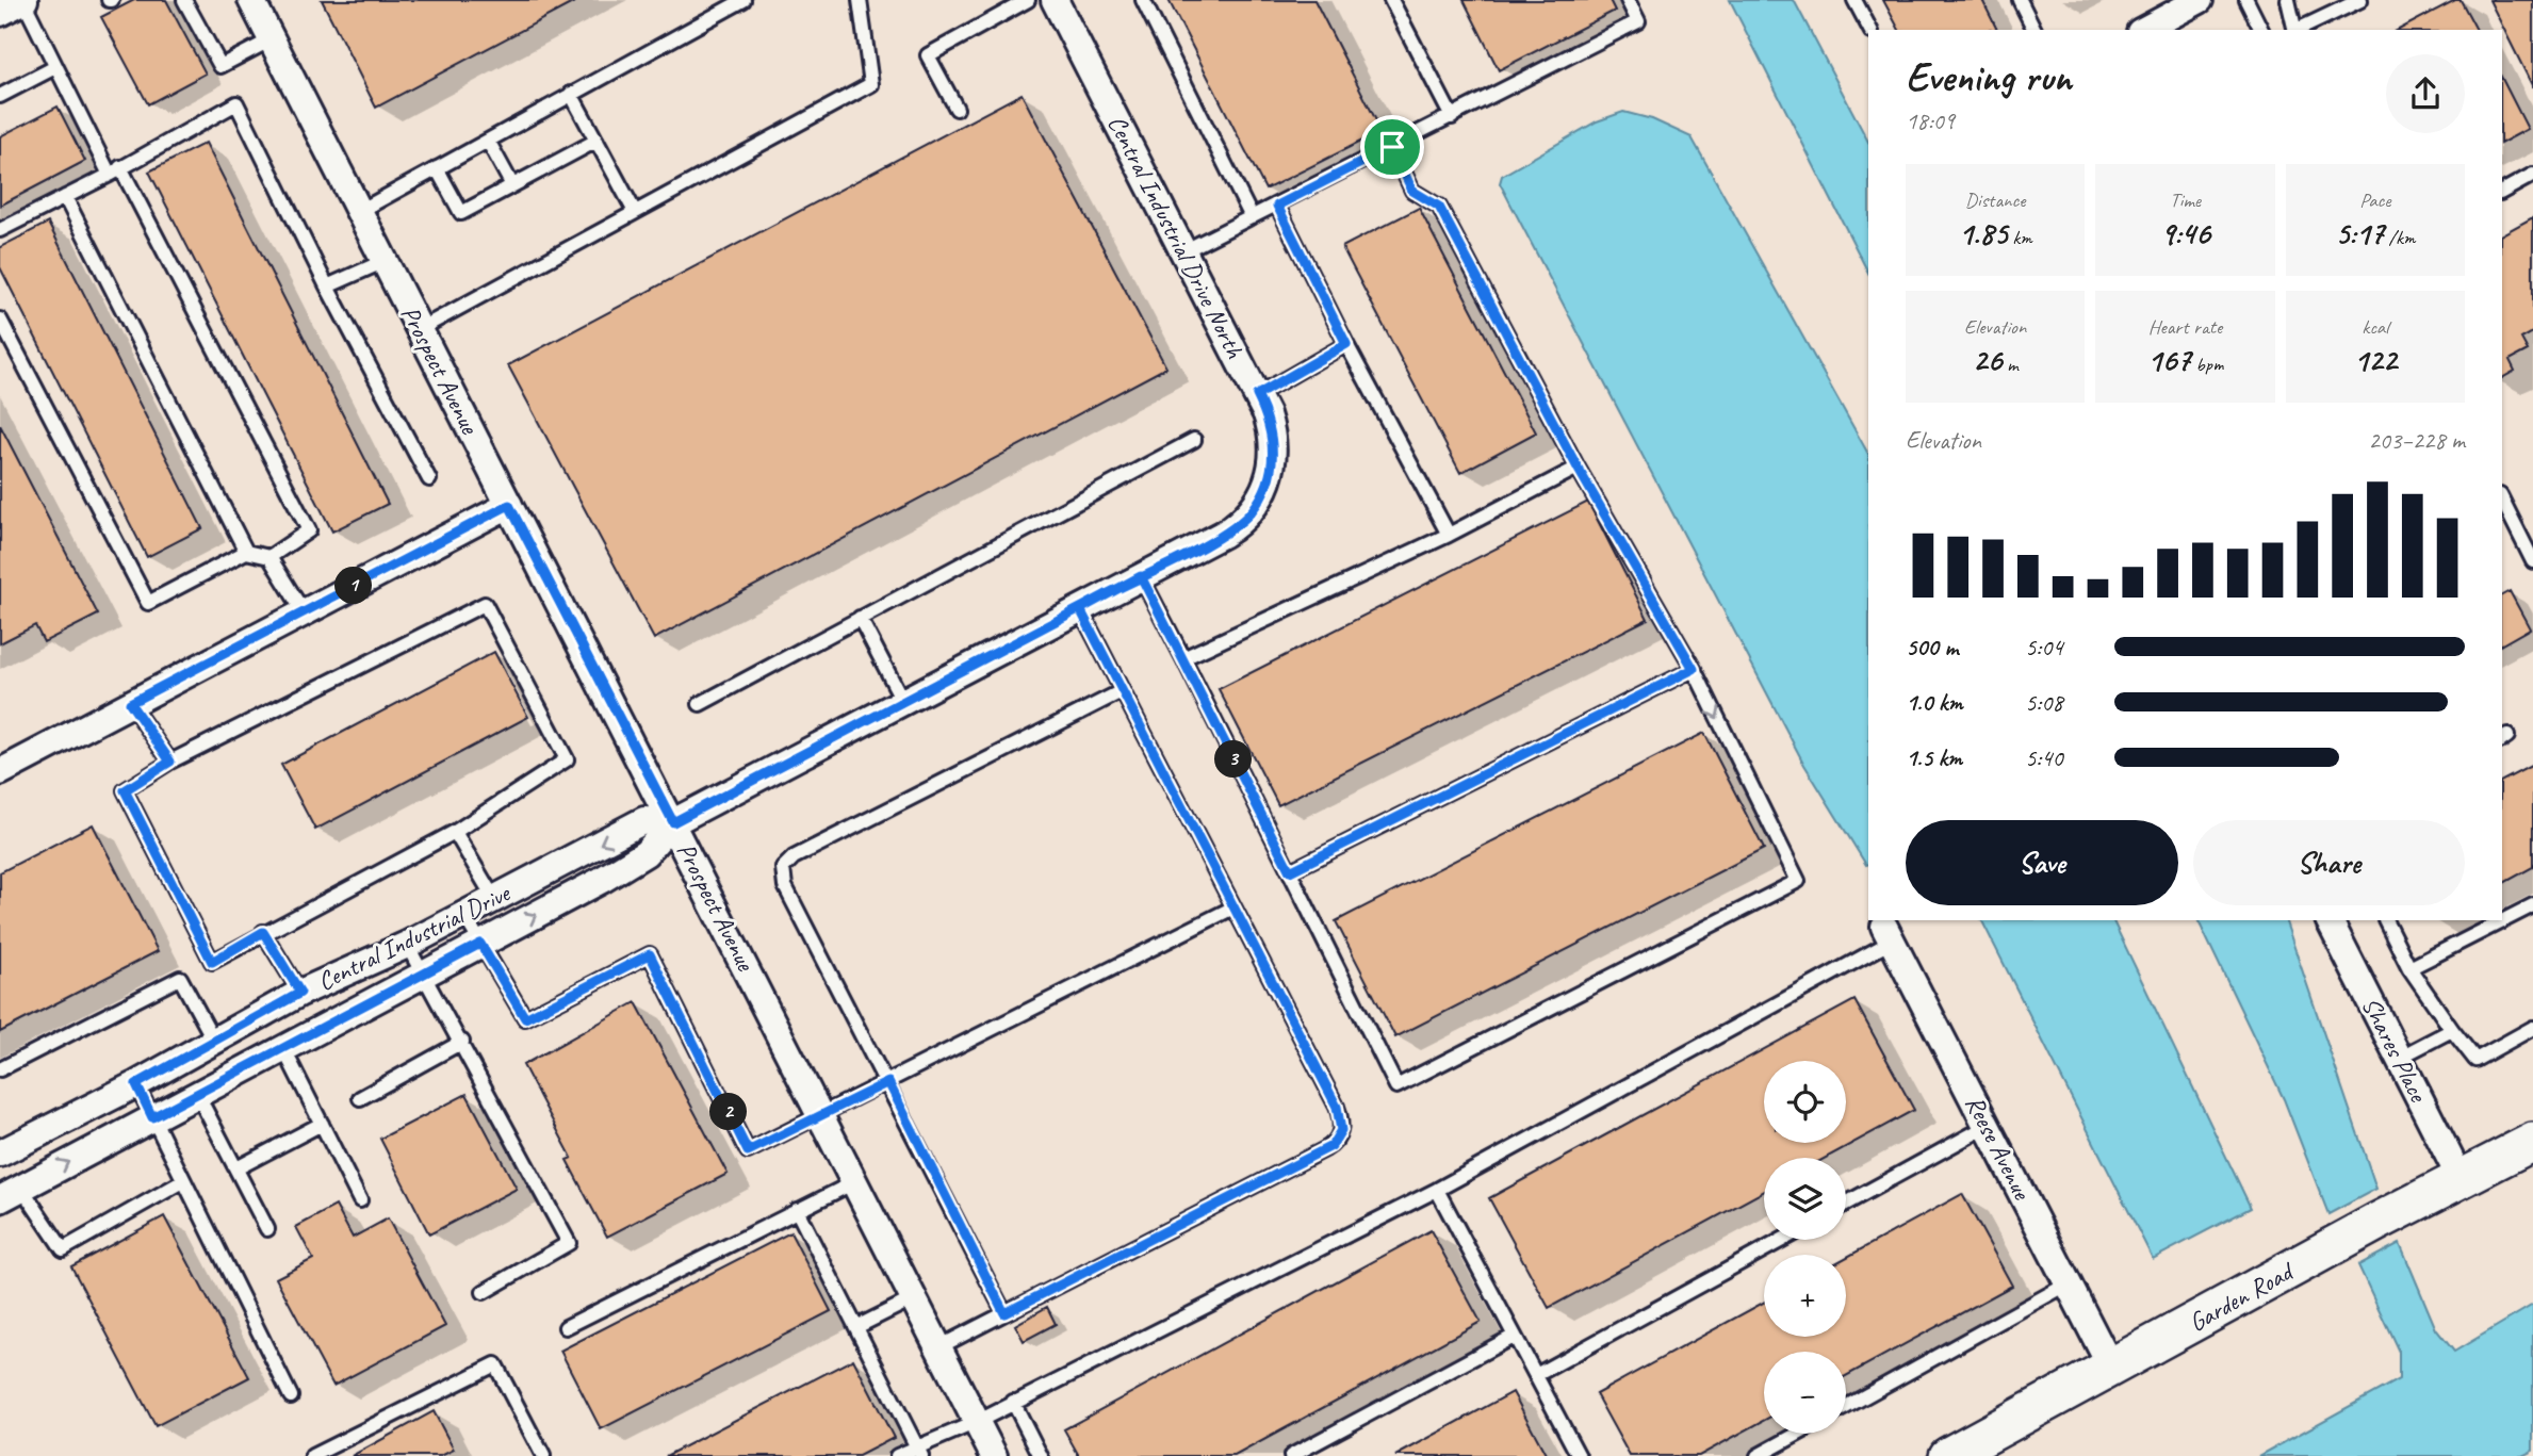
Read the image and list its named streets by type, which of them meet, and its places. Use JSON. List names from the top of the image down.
{
  "streets": {
    "street": [
      "Central Industrial Drive North",
      "Prospect Avenue",
      "Central Industrial Drive",
      "Shares Place",
      "Reese Avenue",
      "Garden Road"
    ]
  },
  "crossings": [
    ["Central Industrial Drive North", "Central Industrial Drive"],
    ["Prospect Avenue", "Central Industrial Drive"],
    ["Shares Place", "Garden Road"],
    ["Reese Avenue", "Garden Road"]
  ],
  "page": {
    "heading": ["Evening run", "18:09"],
    "stats": [
      ["Distance", "1.85 km"],
      ["Time", "9:46"],
      ["Pace", "5:17 /km"],
      ["Elevation", "26 m"],
      ["Heart rate", "167 bpm"],
      ["kcal", "122"]
    ],
    "chart": ["Elevation", "203–228 m"],
    "pins": ["1", "3", "2"],
    "list": [
      {
        "name": "500 m",
        "note": "5:04"
      },
      {
        "name": "1.0 km",
        "note": "5:08"
      },
      {
        "name": "1.5 km",
        "note": "5:40"
      }
    ],
    "buttons": ["Save", "Share"],
    "map_buttons": ["+", "−"]
  }
}
